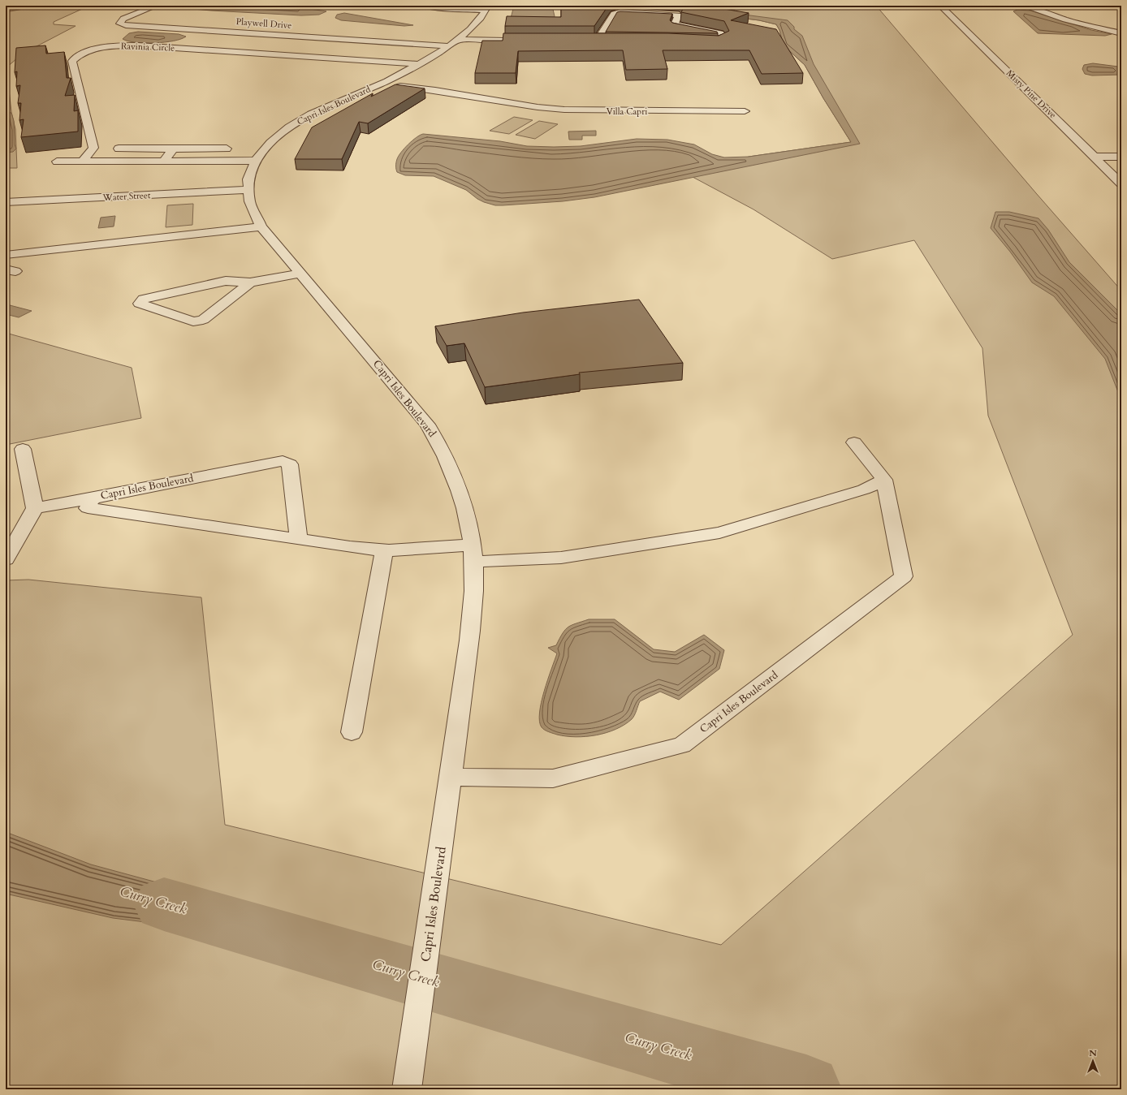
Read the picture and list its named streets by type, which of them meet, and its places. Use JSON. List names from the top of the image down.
{
  "streets": {
    "street": [
      "Playwell Drive",
      "Ravinia Circle",
      "Misty Pine Drive",
      "Capri Isles Boulevard",
      "Villa Capri",
      "Water Street"
    ]
  },
  "crossings": [
    ["Playwell Drive", "Capri Isles Boulevard"],
    ["Ravinia Circle", "Capri Isles Boulevard"],
    ["Capri Isles Boulevard", "Villa Capri"],
    ["Capri Isles Boulevard", "Water Street"]
  ],
  "water": ["Curry Creek"],
  "north": "top"
}
